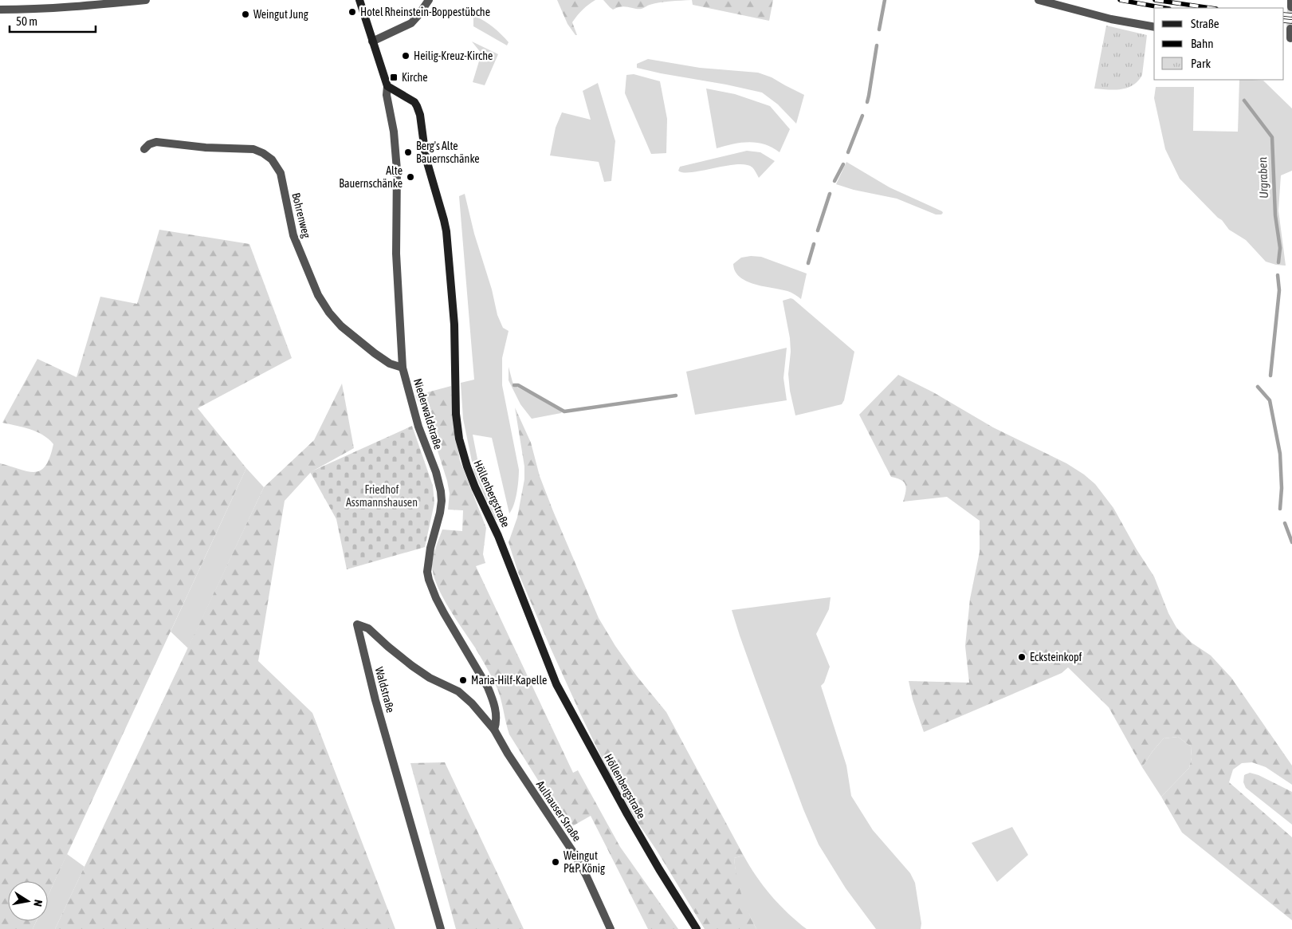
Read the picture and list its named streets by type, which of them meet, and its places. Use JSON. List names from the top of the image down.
{
  "streets": {
    "main road": ["Höllenbergstraße"],
    "street": [
      "Bohrenweg",
      "Niederwaldstraße",
      "Waldstraße",
      "Aulhauser Straße"
    ]
  },
  "crossings": [
    ["Bohrenweg", "Niederwaldstraße"],
    ["Niederwaldstraße", "Höllenbergstraße"],
    ["Niederwaldstraße", "Waldstraße"],
    ["Niederwaldstraße", "Aulhauser Straße"],
    ["Waldstraße", "Aulhauser Straße"]
  ],
  "water": ["Urgraben"],
  "parks": ["Friedhof Assmannshausen"],
  "places": {
    "other": [
      "Hotel Rheinstein-Boppestübche",
      "Weingut Jung",
      "Heilig-Kreuz-Kirche",
      "Berg's Alte Bauernschänke",
      "Alte Bauernschänke",
      "Ecksteinkopf",
      "Maria-Hilf-Kapelle",
      "Weingut P&P König"
    ],
    "transit": ["Kirche"]
  },
  "legend": ["Straße", "Bahn", "Park"],
  "scale_bar": "50 m",
  "north": "right"
}
